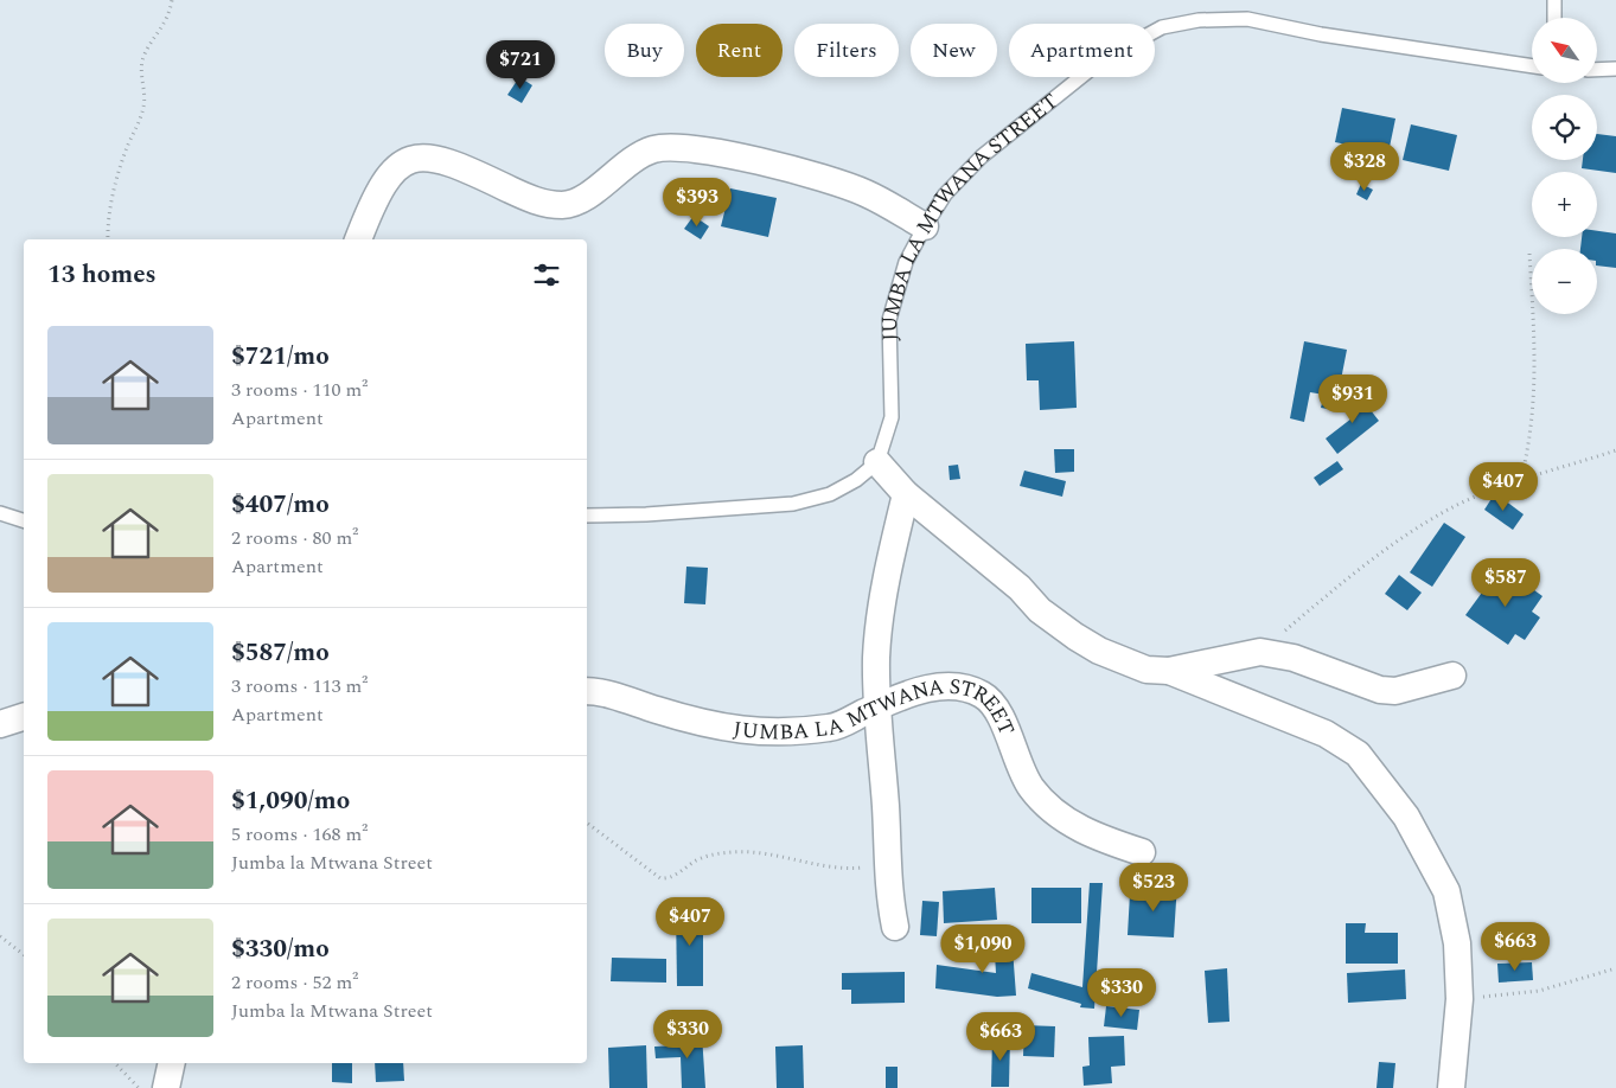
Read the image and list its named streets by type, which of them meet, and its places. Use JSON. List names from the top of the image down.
{
  "streets": {
    "street": ["JUMBA LA MTWANA STREET"]
  },
  "north": "top left",
  "page": {
    "map_buttons": ["+", "−"],
    "chip": [
      "Buy",
      "Rent",
      "Filters",
      "New",
      "Apartment"
    ],
    "price": [
      "$721",
      "$328",
      "$393",
      "$931",
      "$407",
      "$587",
      "$523",
      "$407",
      "$663",
      "$1,090",
      "$330",
      "$330",
      "$663"
    ],
    "heading": "13 homes",
    "list": [
      {
        "name": "$721/mo",
        "note": "3 rooms · 110 m² · Apartment"
      },
      {
        "name": "$407/mo",
        "note": "2 rooms · 80 m² · Apartment"
      },
      {
        "name": "$587/mo",
        "note": "3 rooms · 113 m² · Apartment"
      },
      {
        "name": "$1,090/mo",
        "note": "5 rooms · 168 m² · Jumba la Mtwana Street"
      },
      {
        "name": "$330/mo",
        "note": "2 rooms · 52 m² · Jumba la Mtwana Street"
      }
    ]
  }
}
